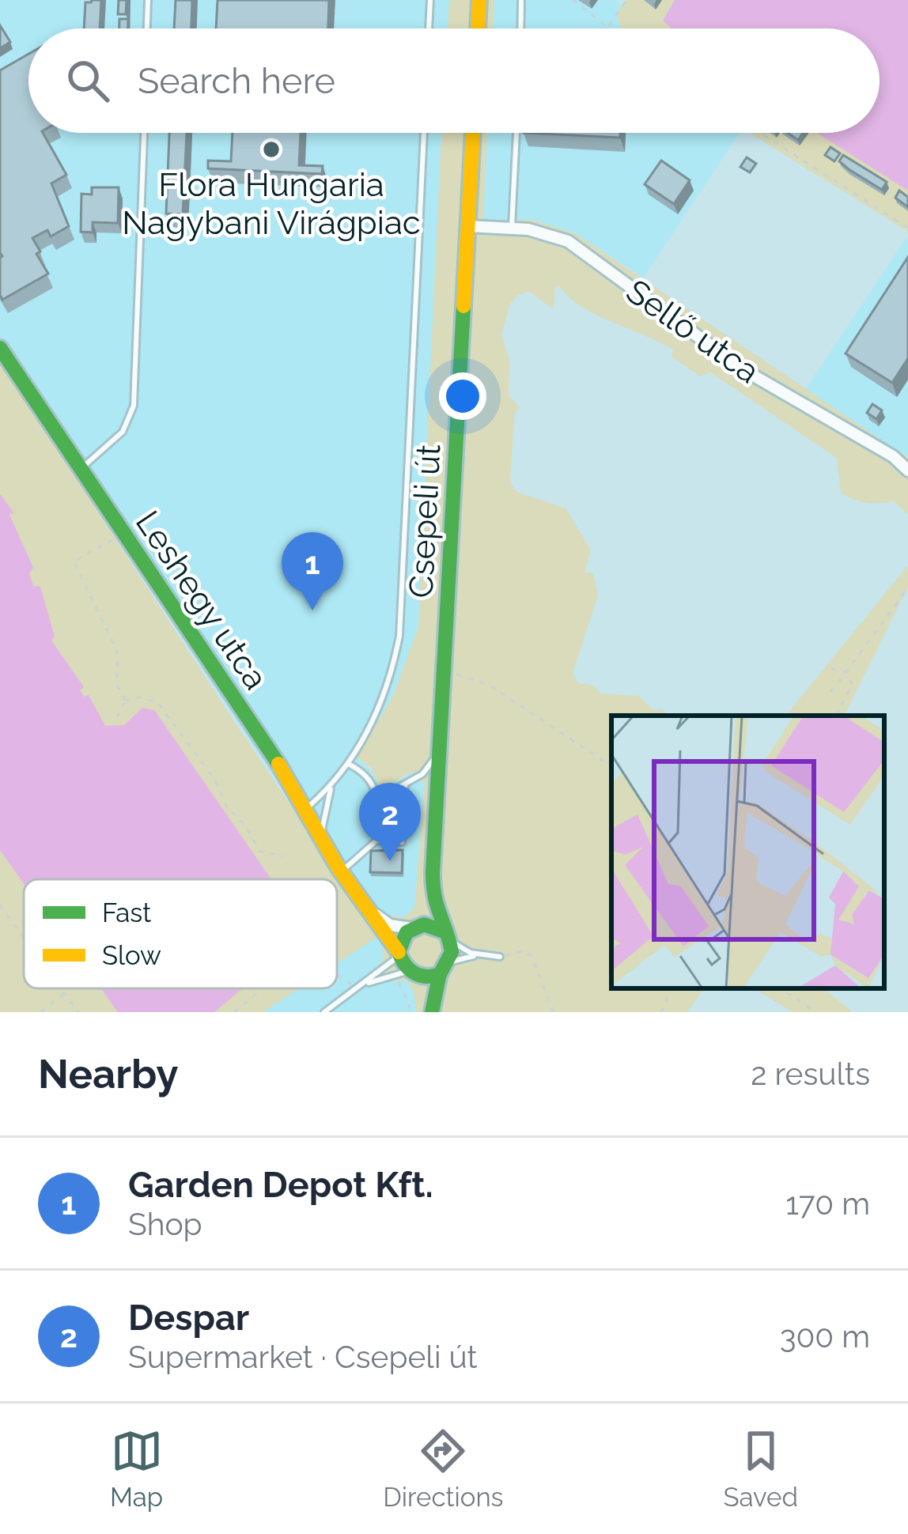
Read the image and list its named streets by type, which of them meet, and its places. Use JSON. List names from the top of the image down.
{
  "streets": {
    "street": ["Sellő utca", "Csepeli út", "Leshegy utca"]
  },
  "crossings": [
    ["Sellő utca", "Csepeli út"],
    ["Csepeli út", "Leshegy utca"]
  ],
  "places": ["Flora Hungaria Nagybani Virágpiac"],
  "legend": ["Fast", "Slow"],
  "page": {
    "search": "Search here",
    "pins": ["1", "2"],
    "heading": ["Nearby", "2 results"],
    "list": [
      {
        "mark": "1",
        "name": "Garden Depot Kft.",
        "note": "Shop",
        "value": "170 m"
      },
      {
        "mark": "2",
        "name": "Despar",
        "note": "Supermarket · Csepeli út",
        "value": "300 m"
      }
    ],
    "nav": ["Map", "Directions", "Saved"]
  }
}
